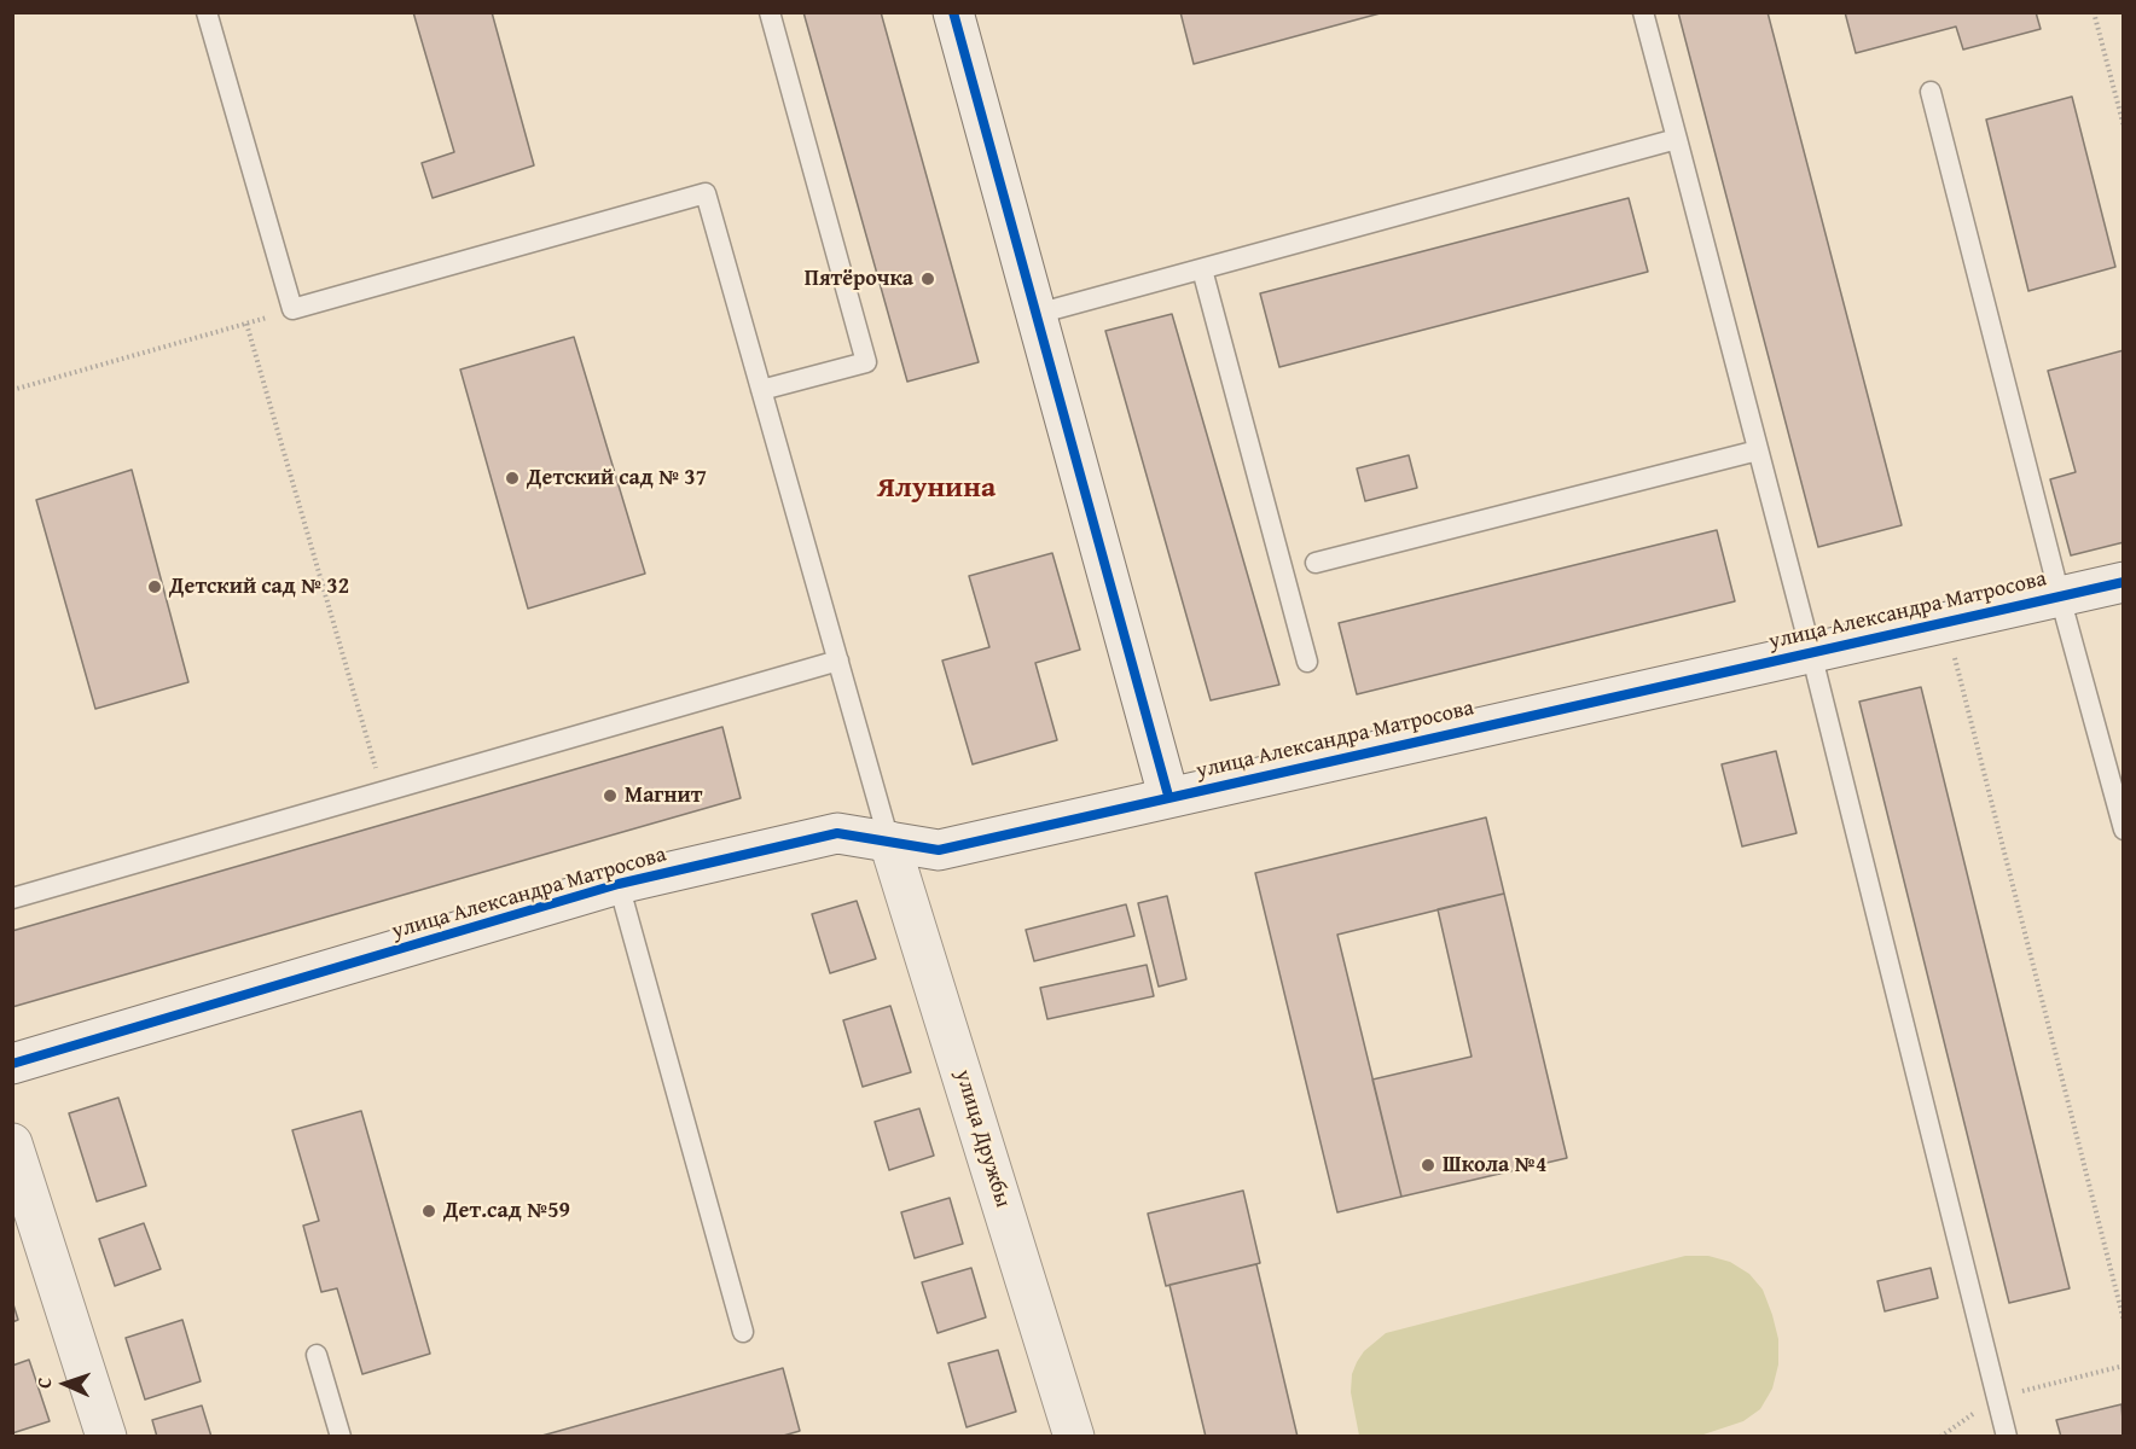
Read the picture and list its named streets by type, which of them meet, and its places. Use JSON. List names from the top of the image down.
{
  "streets": {
    "street": ["улица Александра Матросова", "улица Дружбы"]
  },
  "crossings": [
    ["улица Александра Матросова", "улица Дружбы"]
  ],
  "districts": ["Ялунина"],
  "places": [
    "Пятёрочка",
    "Детский сад № 37",
    "Детский сад № 32",
    "Магнит",
    "Школа №4",
    "Дет.сад №59"
  ],
  "north": "left"
}
